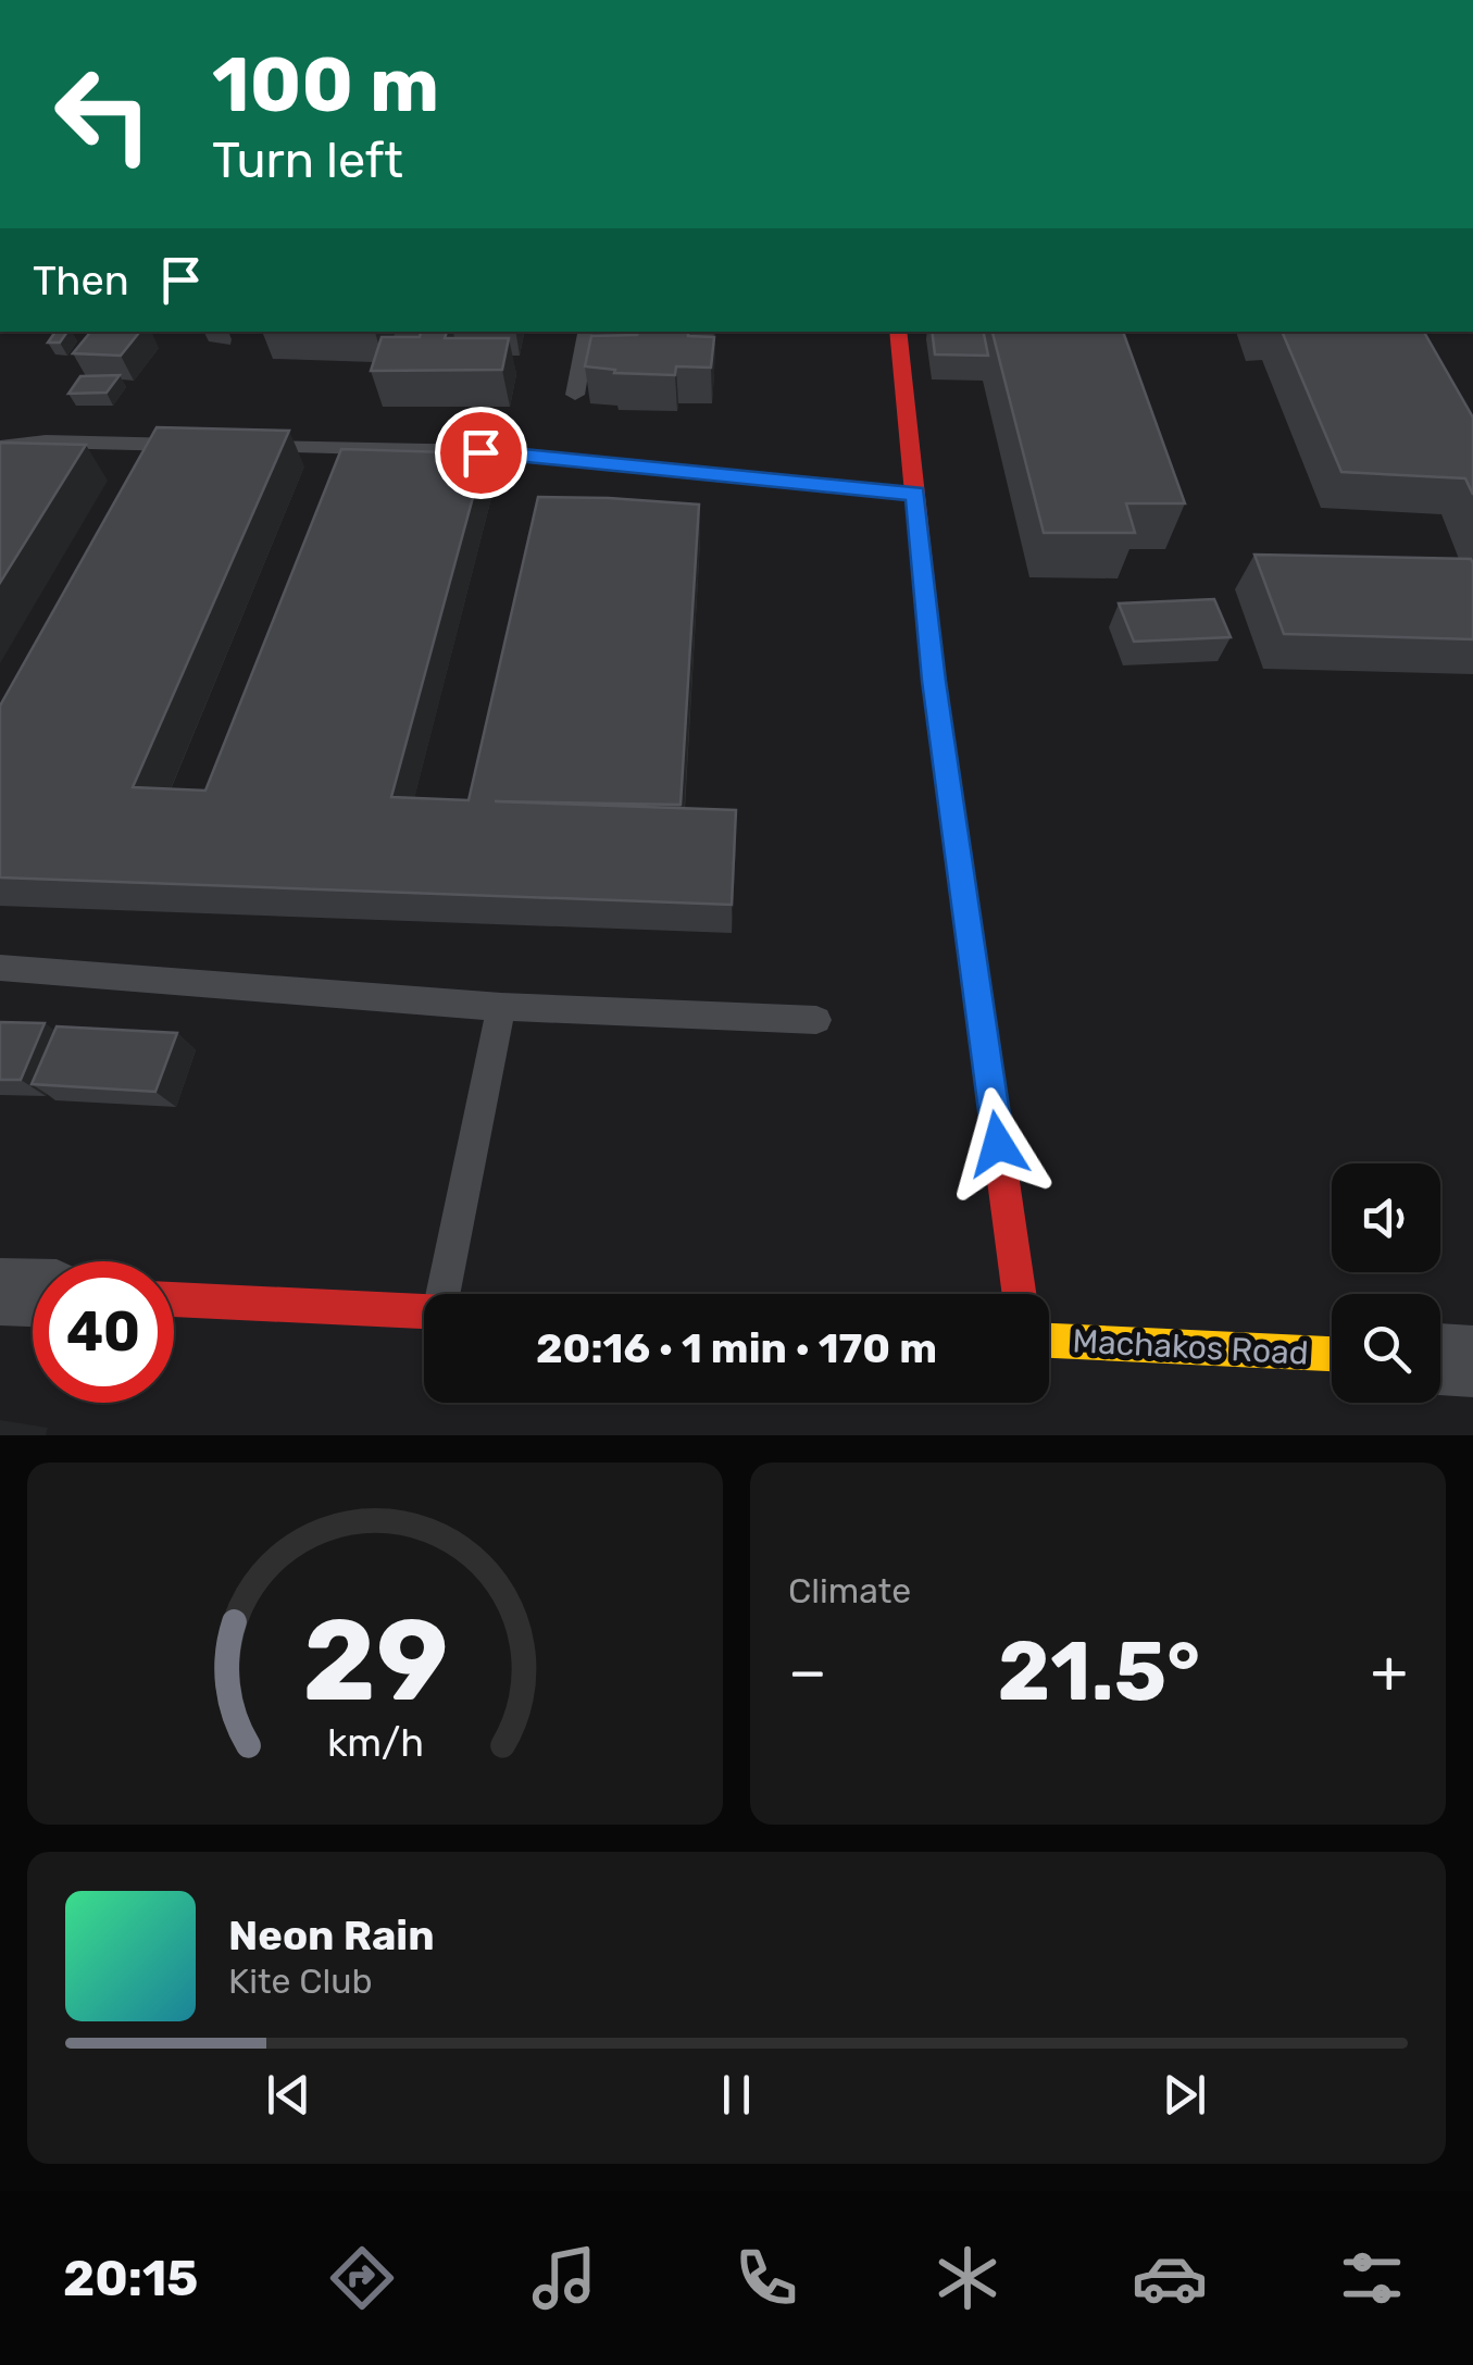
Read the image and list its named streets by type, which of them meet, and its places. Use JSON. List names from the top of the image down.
{
  "streets": {
    "street": ["Machakos Road"]
  },
  "page": {
    "turn": ["100 m", "Turn left"],
    "then": "Then",
    "limit": "40",
    "trip": "20:16 · 1 min · 170 m",
    "tile": "Climate",
    "heat": ["−", "21.5°", "+"],
    "song": ["Neon Rain", "Kite Club"],
    "tabs": "20:15",
    "gauge": ["29", "km/h"]
  }
}
